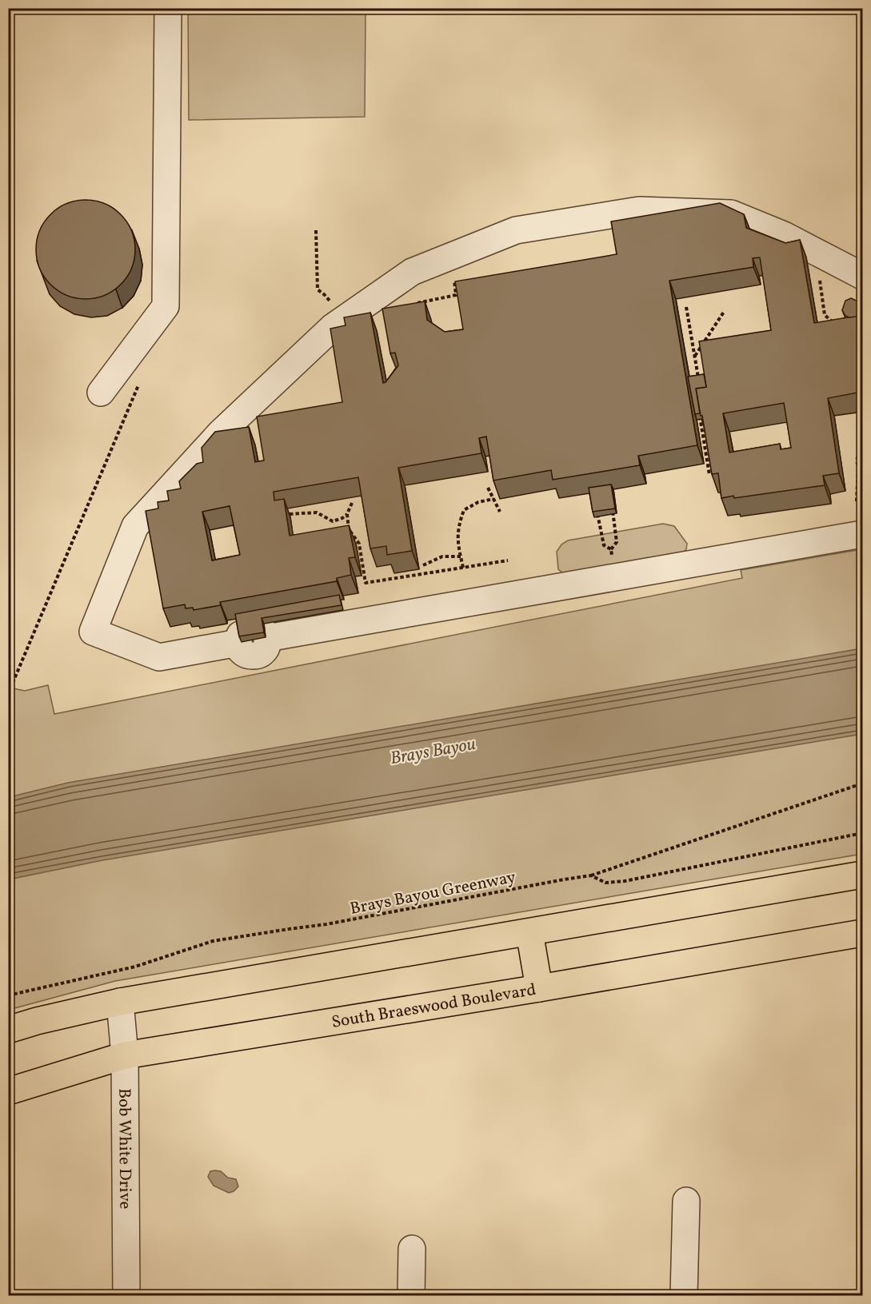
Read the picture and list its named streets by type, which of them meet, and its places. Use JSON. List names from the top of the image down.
{
  "streets": {
    "main road": ["South Braeswood Boulevard"],
    "street": ["Bob White Drive"],
    "path": ["Brays Bayou Greenway"]
  },
  "crossings": [
    ["South Braeswood Boulevard", "Bob White Drive"]
  ],
  "water": ["Brays Bayou"]
}
